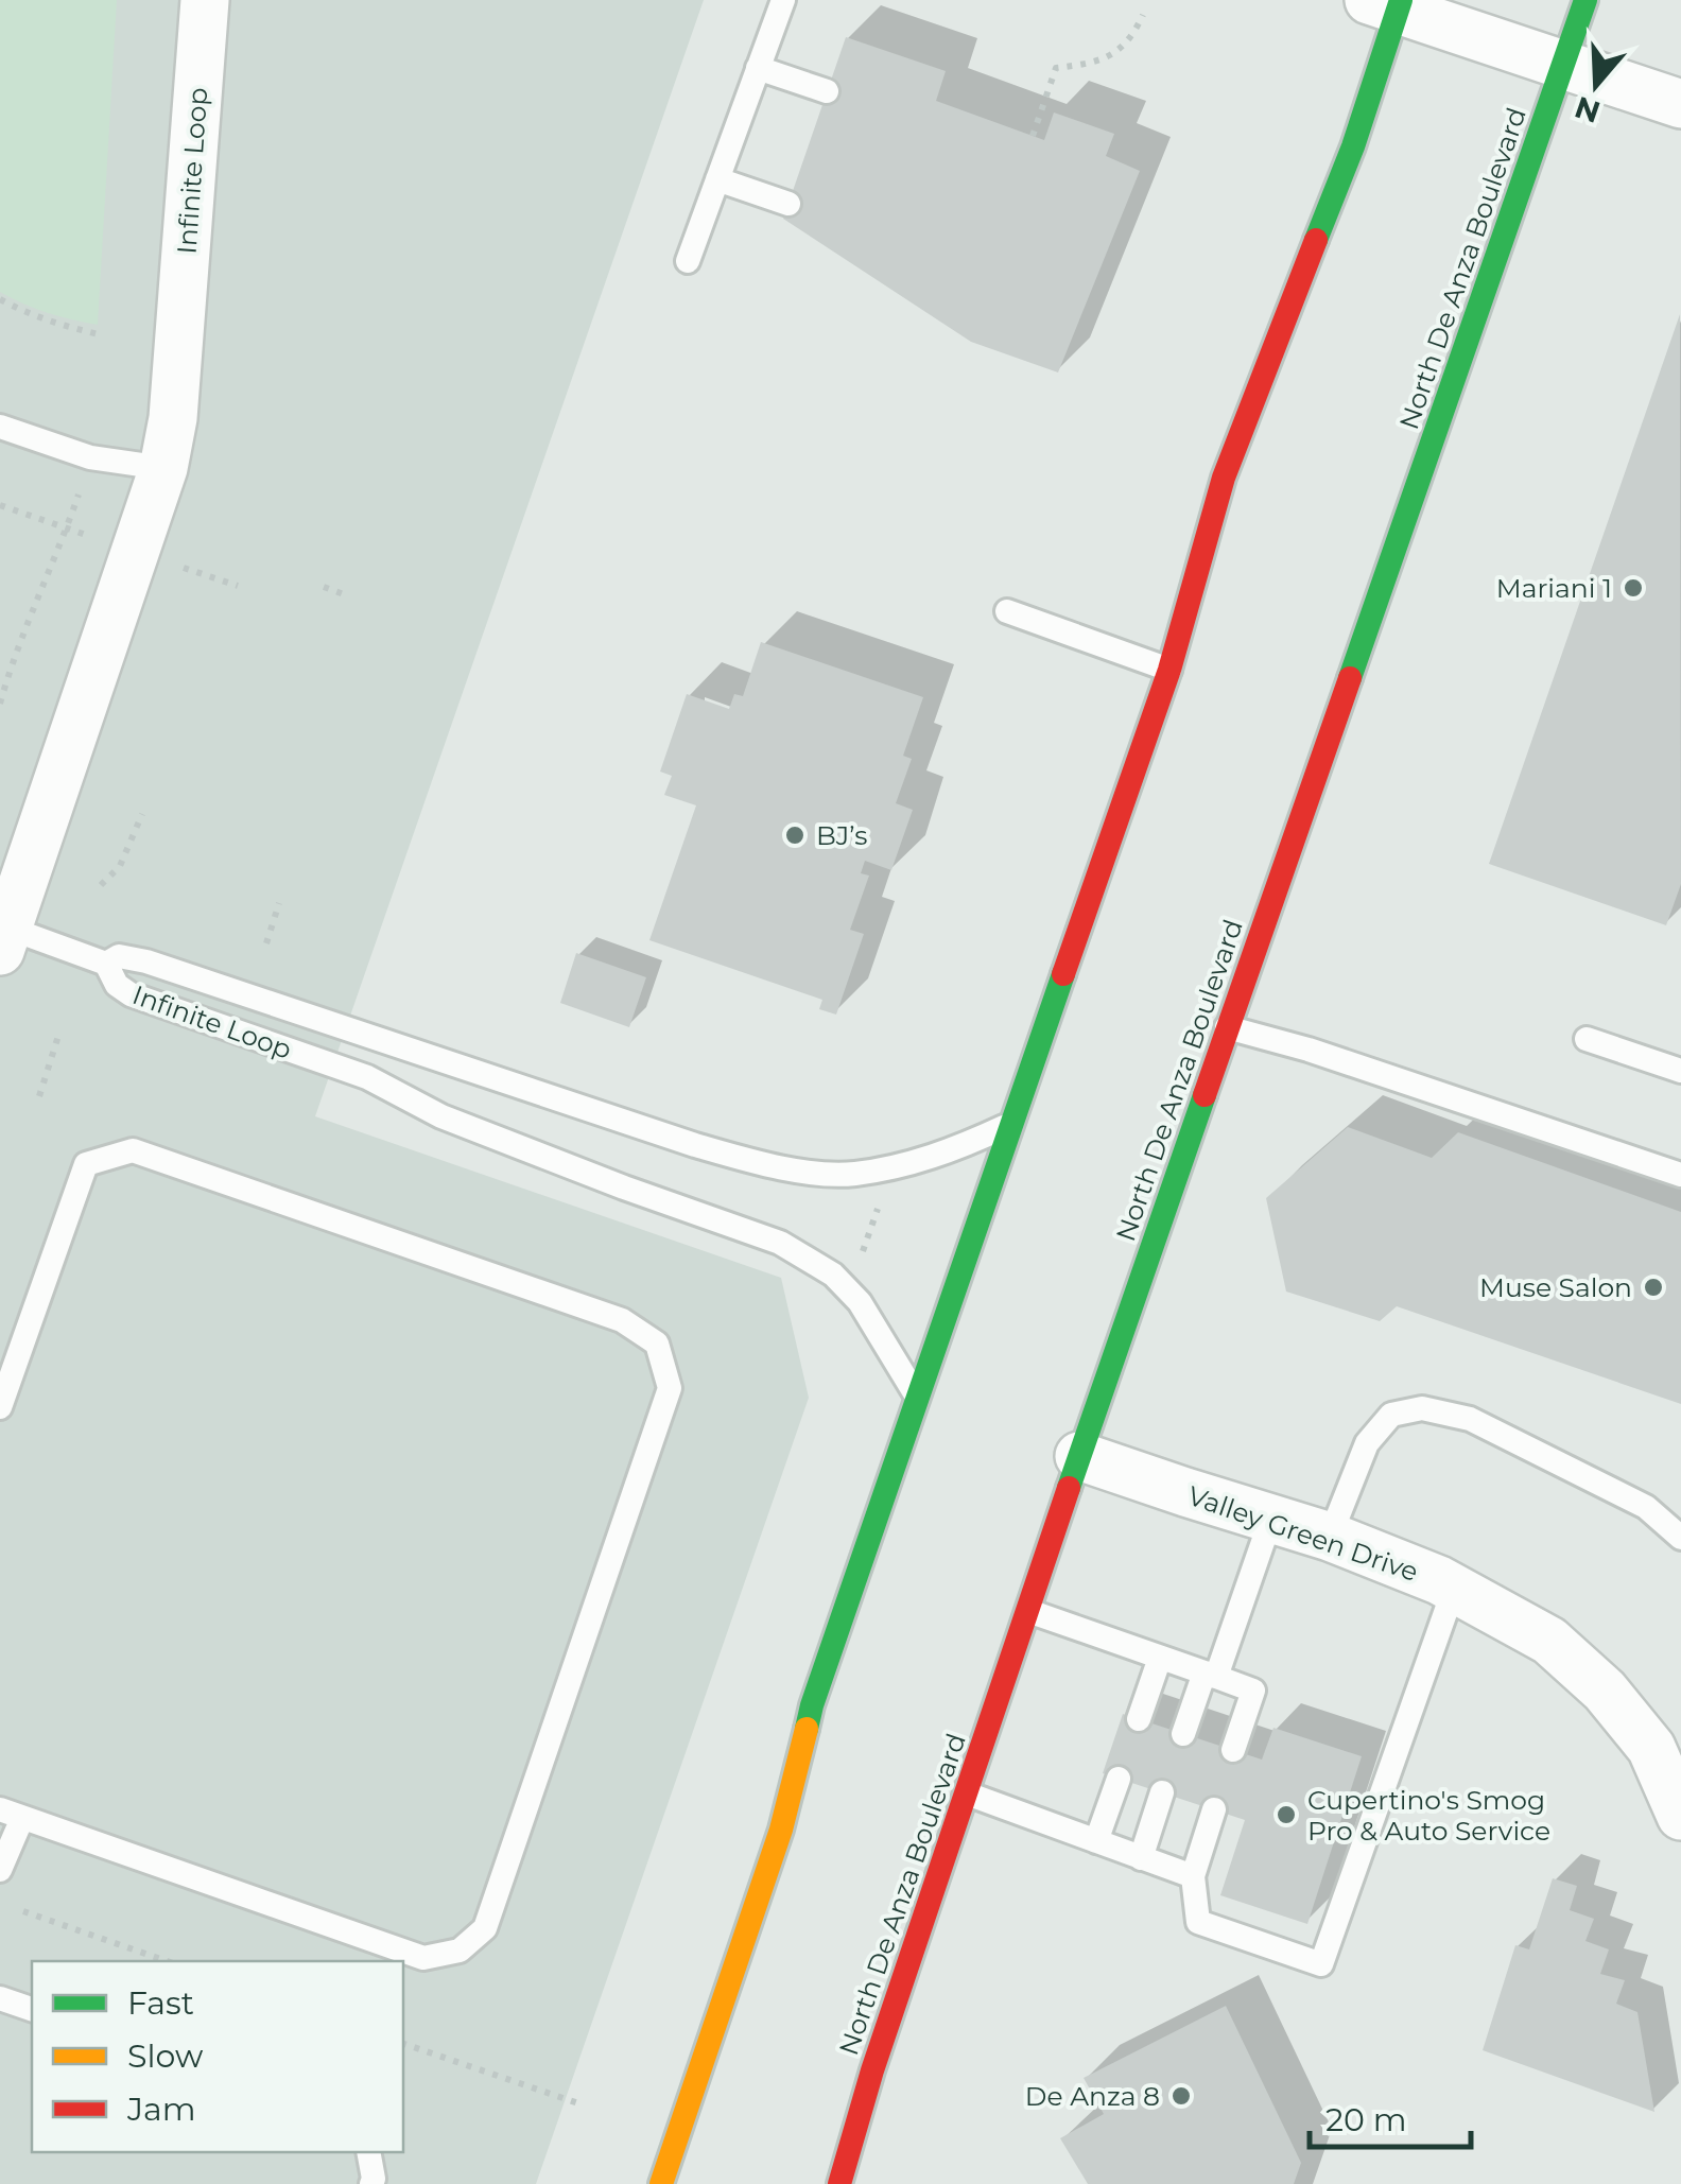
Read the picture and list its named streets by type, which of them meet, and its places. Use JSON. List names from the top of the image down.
{
  "streets": {
    "main road": ["North De Anza Boulevard"],
    "street": ["Infinite Loop", "Valley Green Drive"]
  },
  "crossings": [
    ["North De Anza Boulevard", "Valley Green Drive"]
  ],
  "places": [
    "Mariani 1",
    "BJ’s",
    "Muse Salon",
    "Cupertino's Smog Pro & Auto Service",
    "De Anza 8"
  ],
  "legend": ["Fast", "Slow", "Jam"],
  "scale_bar": "20 m",
  "north": "bottom"
}
